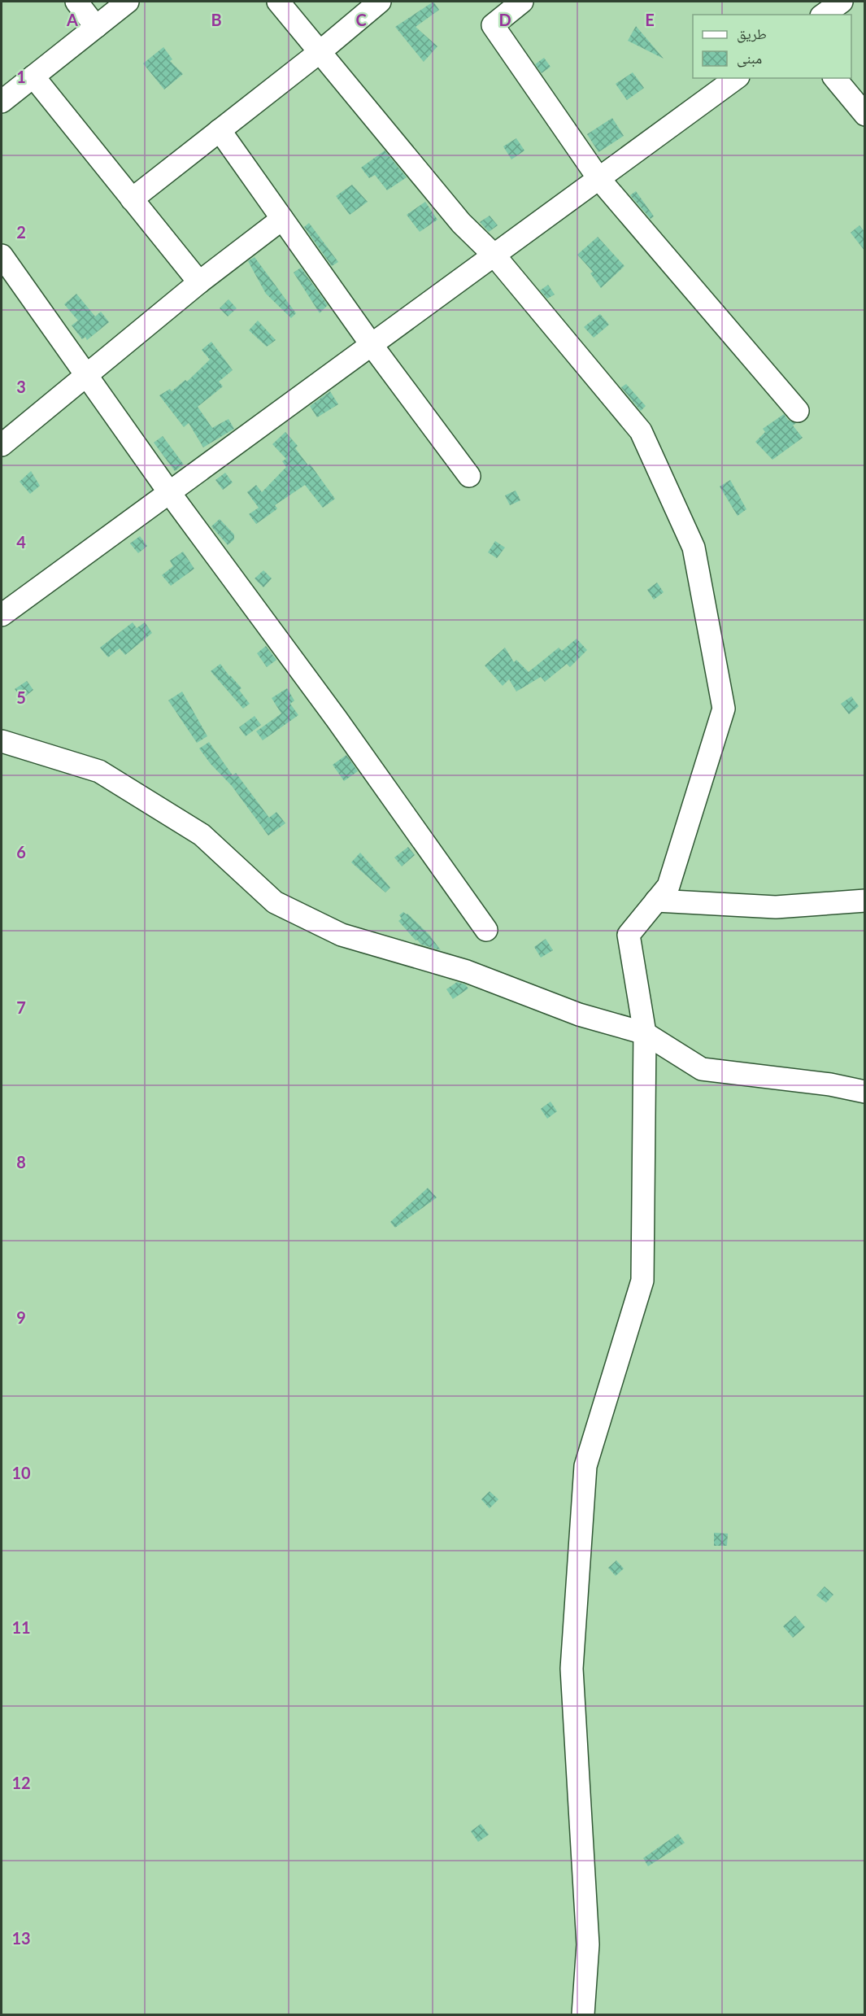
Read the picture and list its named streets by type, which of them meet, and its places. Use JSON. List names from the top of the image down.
{
  "legend": ["طريق", "مبنى"],
  "grid": {
    "columns": [
      "A",
      "B",
      "C",
      "D",
      "E"
    ],
    "rows": [
      "1",
      "2",
      "3",
      "4",
      "5",
      "6",
      "7",
      "8",
      "9",
      "10",
      "11",
      "12",
      "13"
    ]
  }
}
